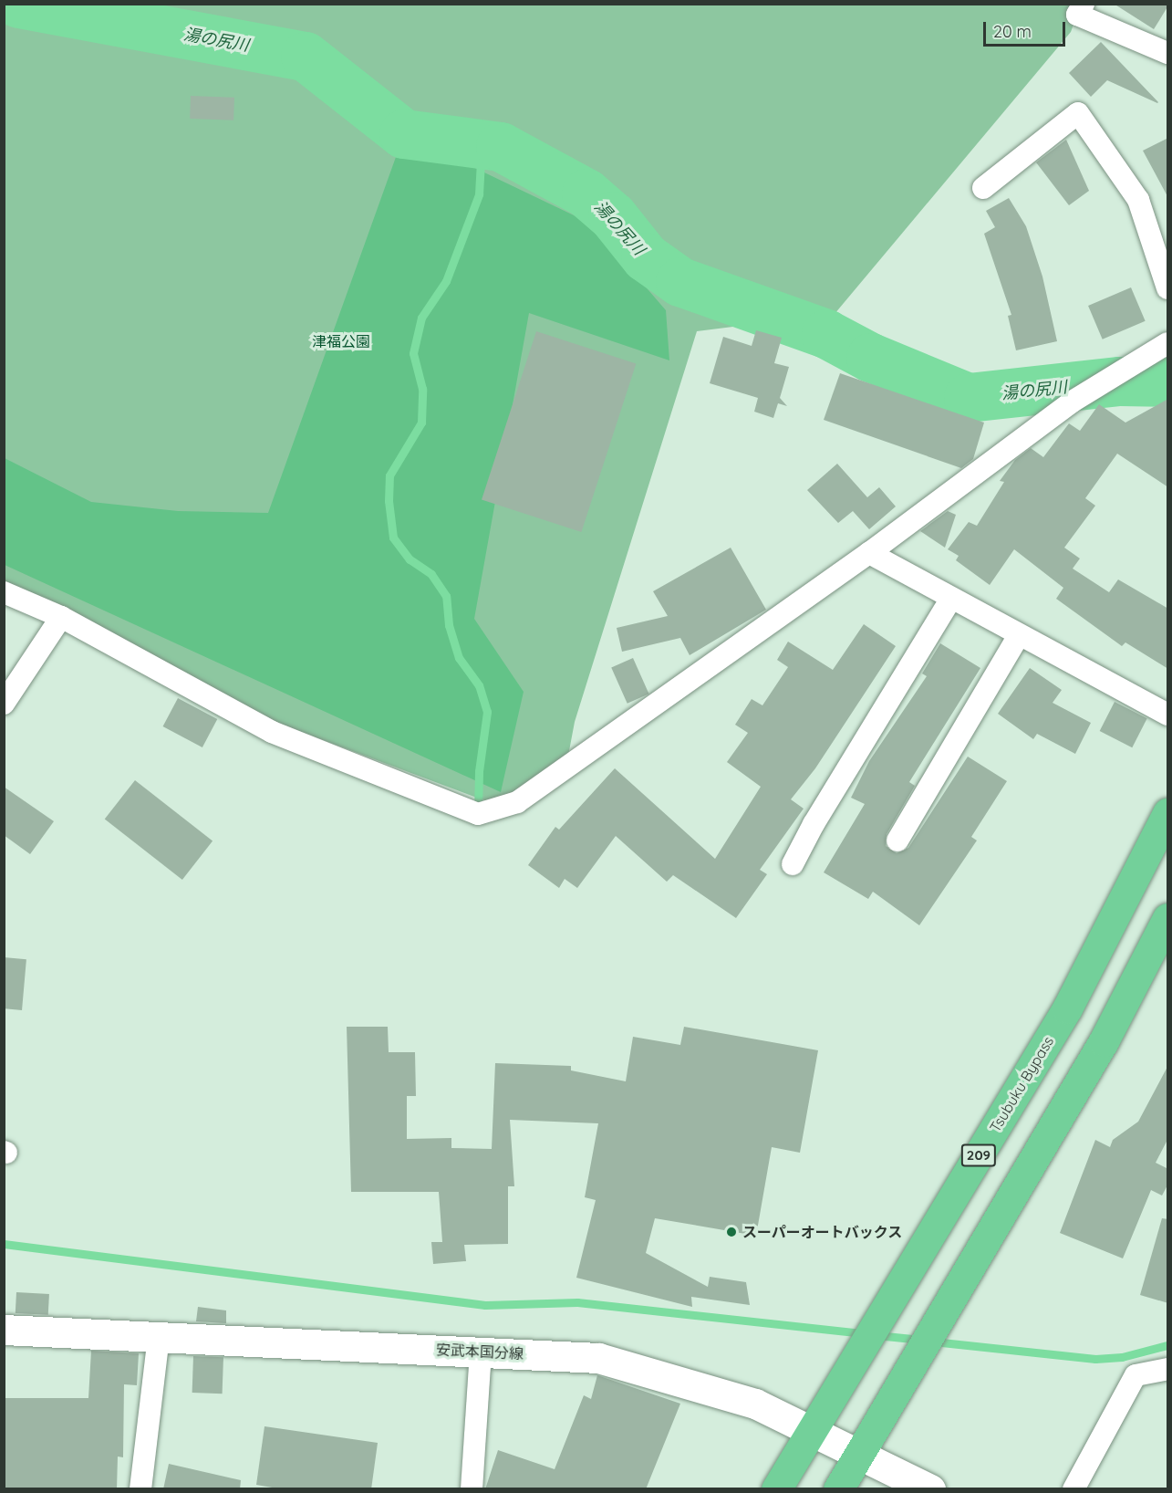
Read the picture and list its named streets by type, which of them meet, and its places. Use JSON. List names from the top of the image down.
{
  "streets": {
    "highway": ["Tsubuku Bypass", "209"],
    "main road": ["安武本国分線"]
  },
  "crossings": [
    ["Tsubuku Bypass", "安武本国分線"]
  ],
  "water": ["湯の尻川"],
  "parks": ["津福公園"],
  "places": ["スーパーオートバックス"],
  "scale_bar": "20 m"
}
